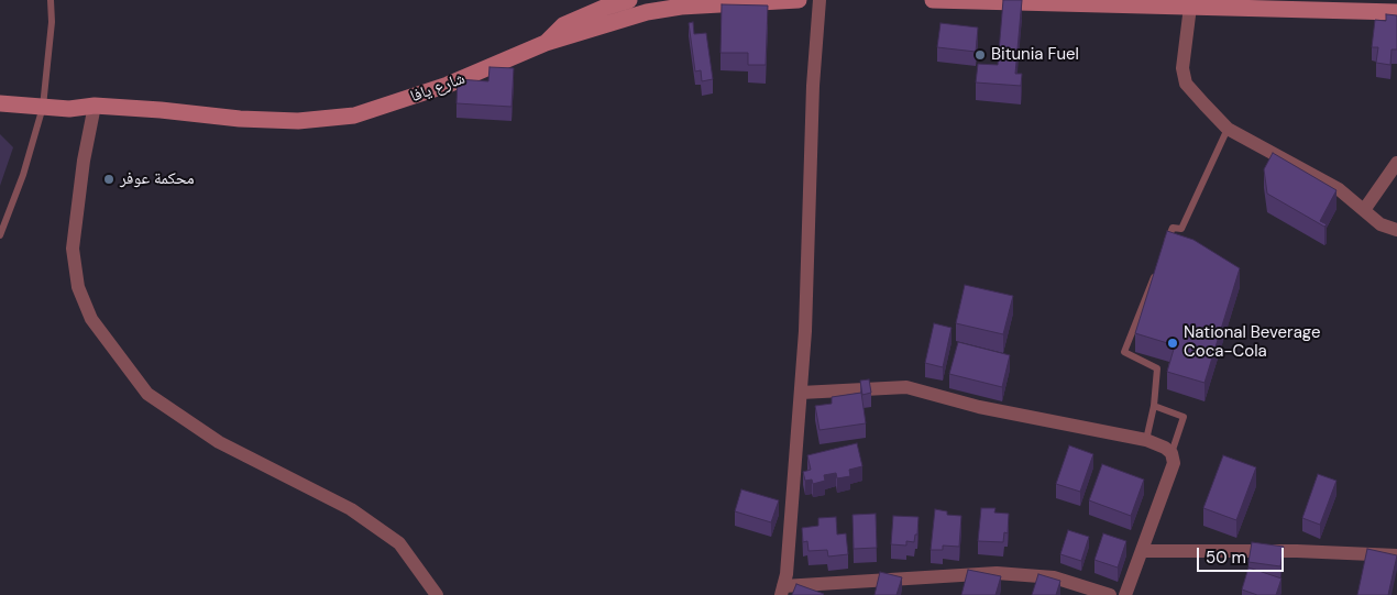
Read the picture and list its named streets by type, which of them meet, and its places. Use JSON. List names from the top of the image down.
{
  "streets": {
    "street": ["شارع يافا"]
  },
  "places": ["Bitunia Fuel", "محكمة عوفر", "National Beverage Coca-Cola"],
  "scale_bar": "50 m"
}
